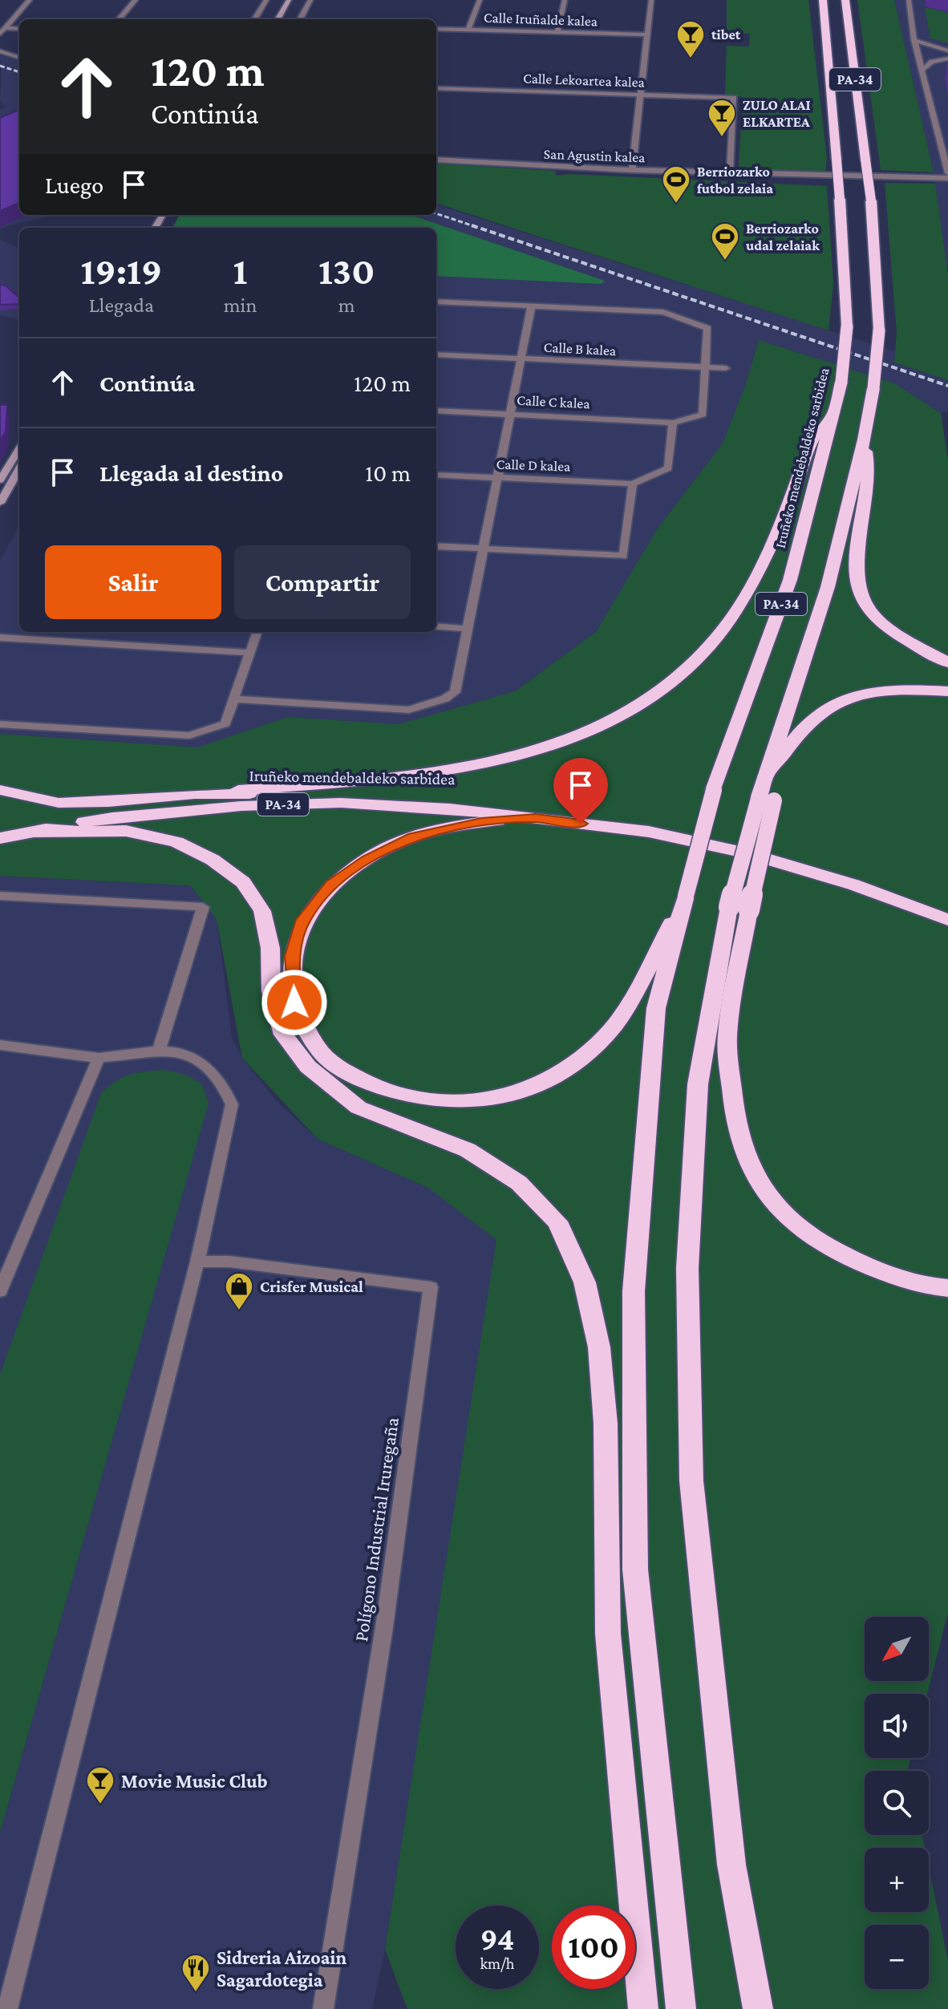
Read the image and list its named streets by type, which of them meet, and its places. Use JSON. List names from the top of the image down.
{
  "streets": {
    "highway": ["PA-34", "Iruñeko mendebaldeko sarbidea"],
    "street": [
      "Calle Iruñalde kalea",
      "Calle Lekoartea kalea",
      "San Agustin kalea",
      "Calle B kalea",
      "Calle C kalea",
      "Calle D kalea",
      "Polígono Industrial Iruregaña"
    ]
  },
  "crossings": [
    ["Calle Lekoartea kalea", "San Agustin kalea"]
  ],
  "places": {
    "bar": ["tibet", "ZULO ALAI ELKARTEA", "Movie Music Club"],
    "sports": ["Berriozarko futbol zelaia", "Berriozarko udal zelaiak"],
    "shop": ["Crisfer Musical"],
    "restaurant": ["Sidreria Aizoain Sagardotegia"]
  },
  "north": "bottom left",
  "page": {
    "turn": ["120 m", "Continúa"],
    "then": "Luego",
    "eta": [
      "19:19",
      "Llegada",
      "1",
      "min",
      "130",
      "m"
    ],
    "list": [
      {
        "name": "Continúa",
        "value": "120 m"
      },
      {
        "name": "Llegada al destino",
        "value": "10 m"
      }
    ],
    "buttons": ["Salir", "Compartir"],
    "map_buttons": ["+", "−"],
    "speed": "94 km/h",
    "limit": "100"
  }
}
